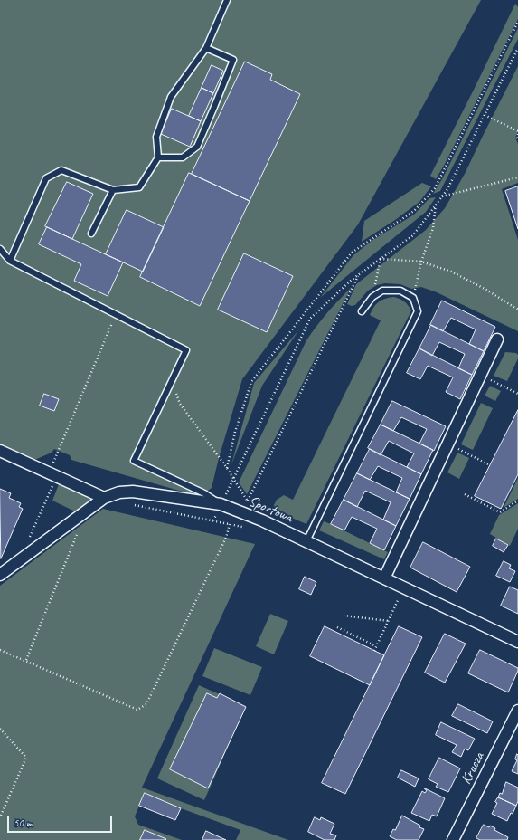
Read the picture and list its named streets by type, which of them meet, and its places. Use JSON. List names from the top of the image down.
{
  "streets": {
    "street": ["Sportowa", "Krucza"]
  },
  "scale_bar": "50 m"
}
